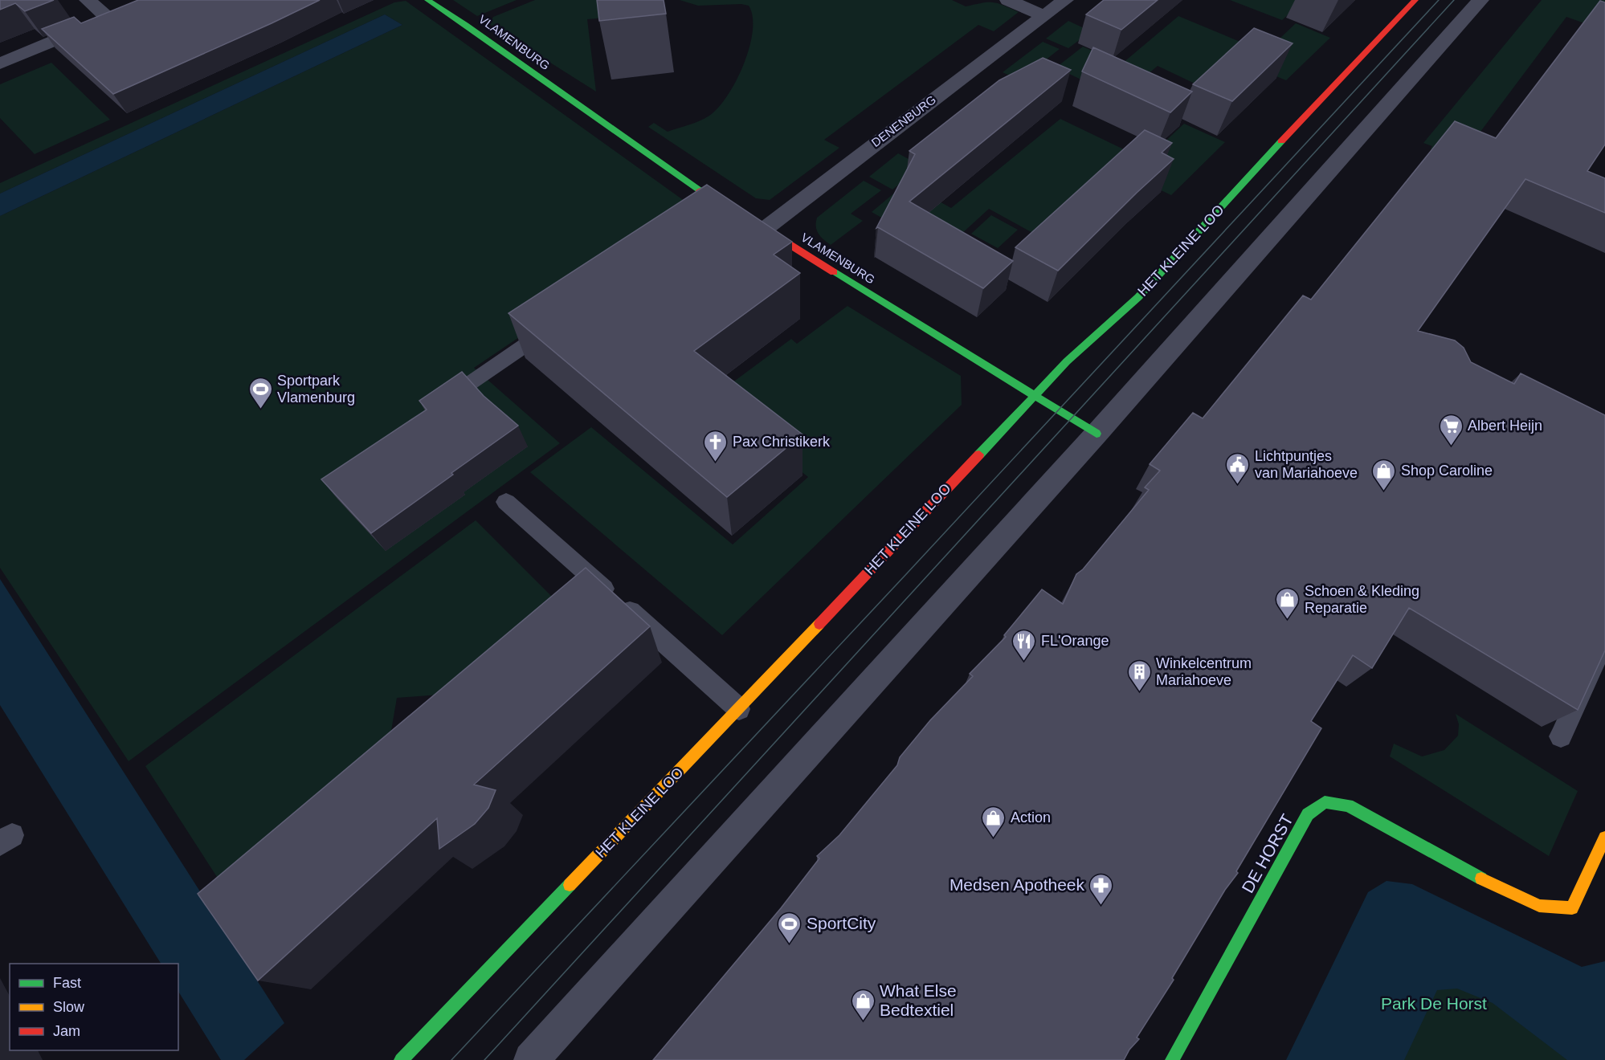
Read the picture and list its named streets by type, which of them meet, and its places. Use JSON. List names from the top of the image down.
{
  "streets": {
    "street": [
      "VLAMENBURG",
      "DENENBURG",
      "HET KLEINE LOO",
      "DE HORST"
    ]
  },
  "crossings": [
    ["VLAMENBURG", "DENENBURG"],
    ["VLAMENBURG", "HET KLEINE LOO"]
  ],
  "parks": ["Park De Horst"],
  "places": {
    "sports": ["Sportpark Vlamenburg", "SportCity"],
    "supermarket": ["Albert Heijn"],
    "church": ["Pax Christikerk"],
    "public building": ["Lichtpuntjes van Mariahoeve"],
    "shop": [
      "Shop Caroline",
      "Schoen & Kleding Reparatie",
      "Action",
      "What Else Bedtextiel"
    ],
    "restaurant": ["FL'Orange"],
    "building": ["Winkelcentrum Mariahoeve"],
    "pharmacy": ["Medsen Apotheek"]
  },
  "legend": ["Fast", "Slow", "Jam"]
}
